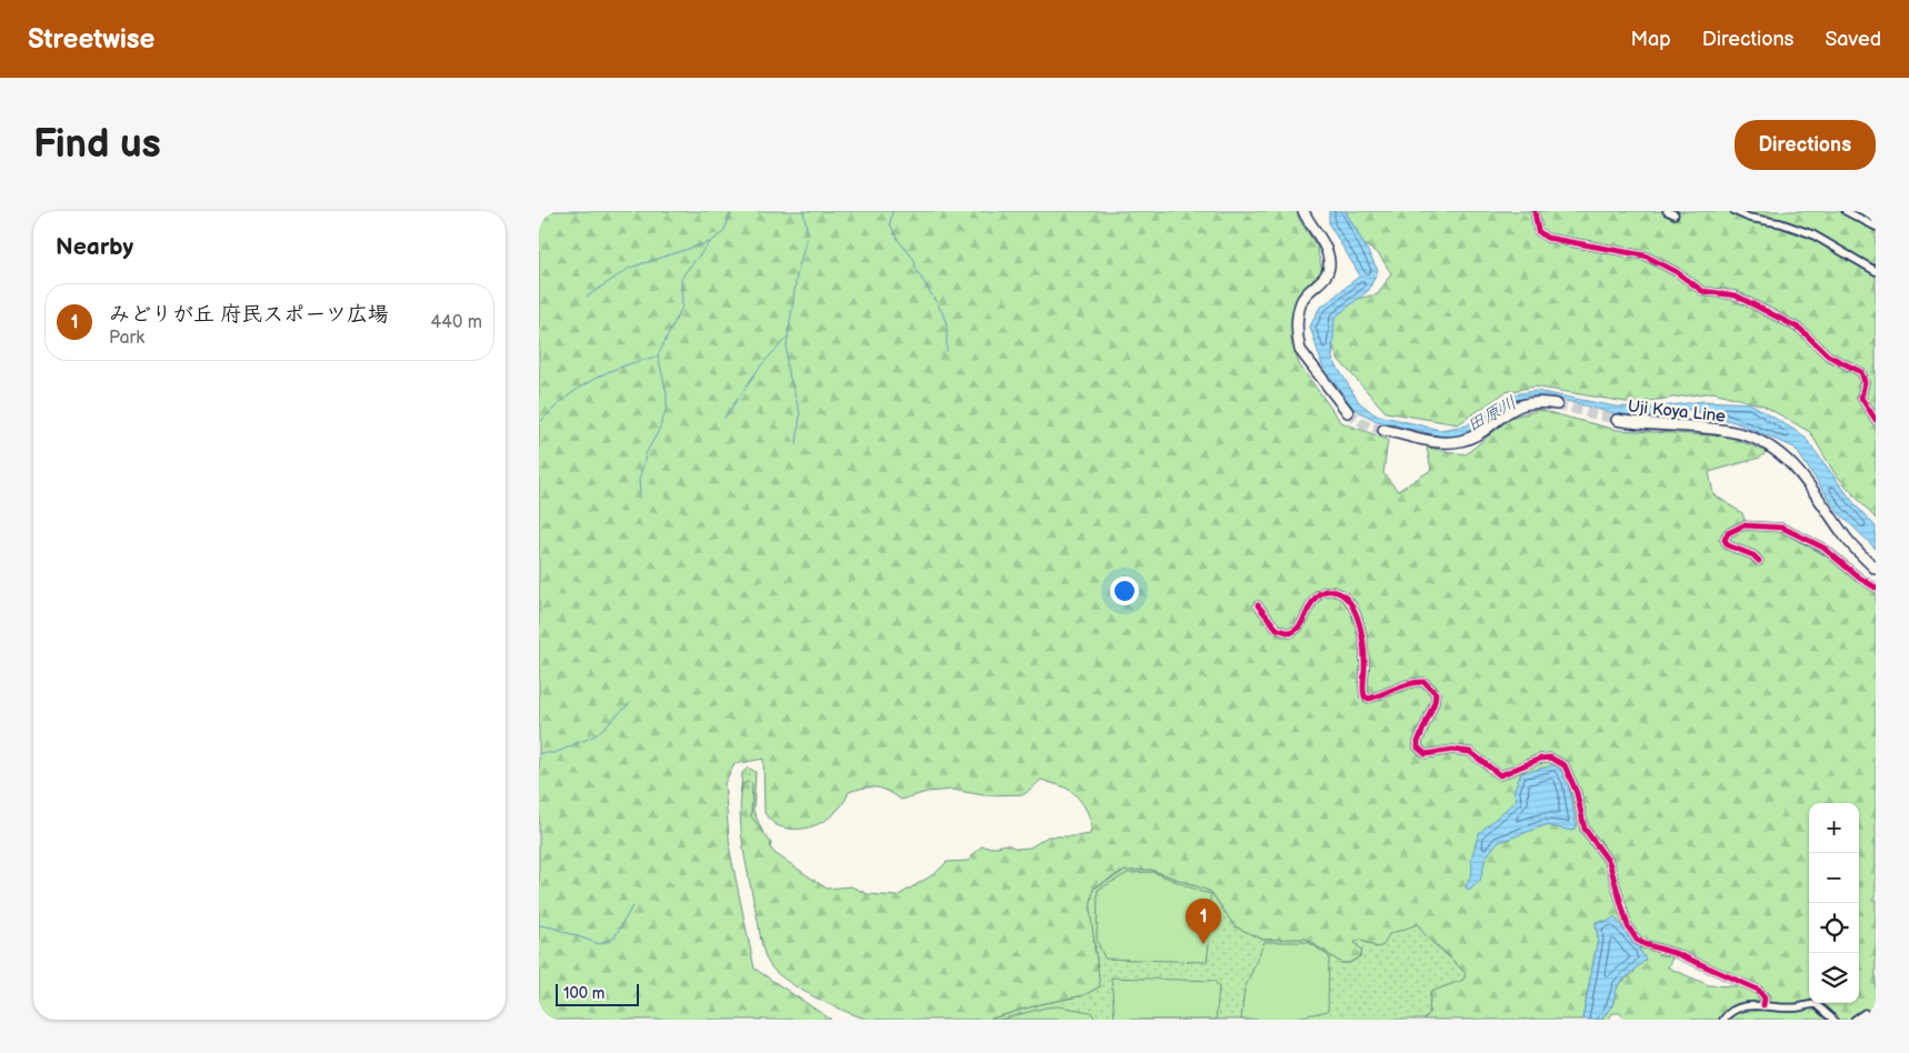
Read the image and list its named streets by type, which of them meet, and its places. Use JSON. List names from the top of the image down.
{
  "streets": {
    "main road": ["Uji Koya Line"]
  },
  "water": ["田原川"],
  "scale_bar": "100 m",
  "page": {
    "header": "Streetwise",
    "nav": ["Map", "Directions", "Saved"],
    "buttons": "Directions",
    "title": "Find us",
    "heading": "Nearby",
    "list": [
      {
        "mark": "1",
        "name": "みどりが丘 府民スポーツ広場",
        "note": "Park",
        "value": "440 m"
      }
    ],
    "map_buttons": ["+", "−"],
    "pins": "1",
    "scale": "100 m"
  }
}
